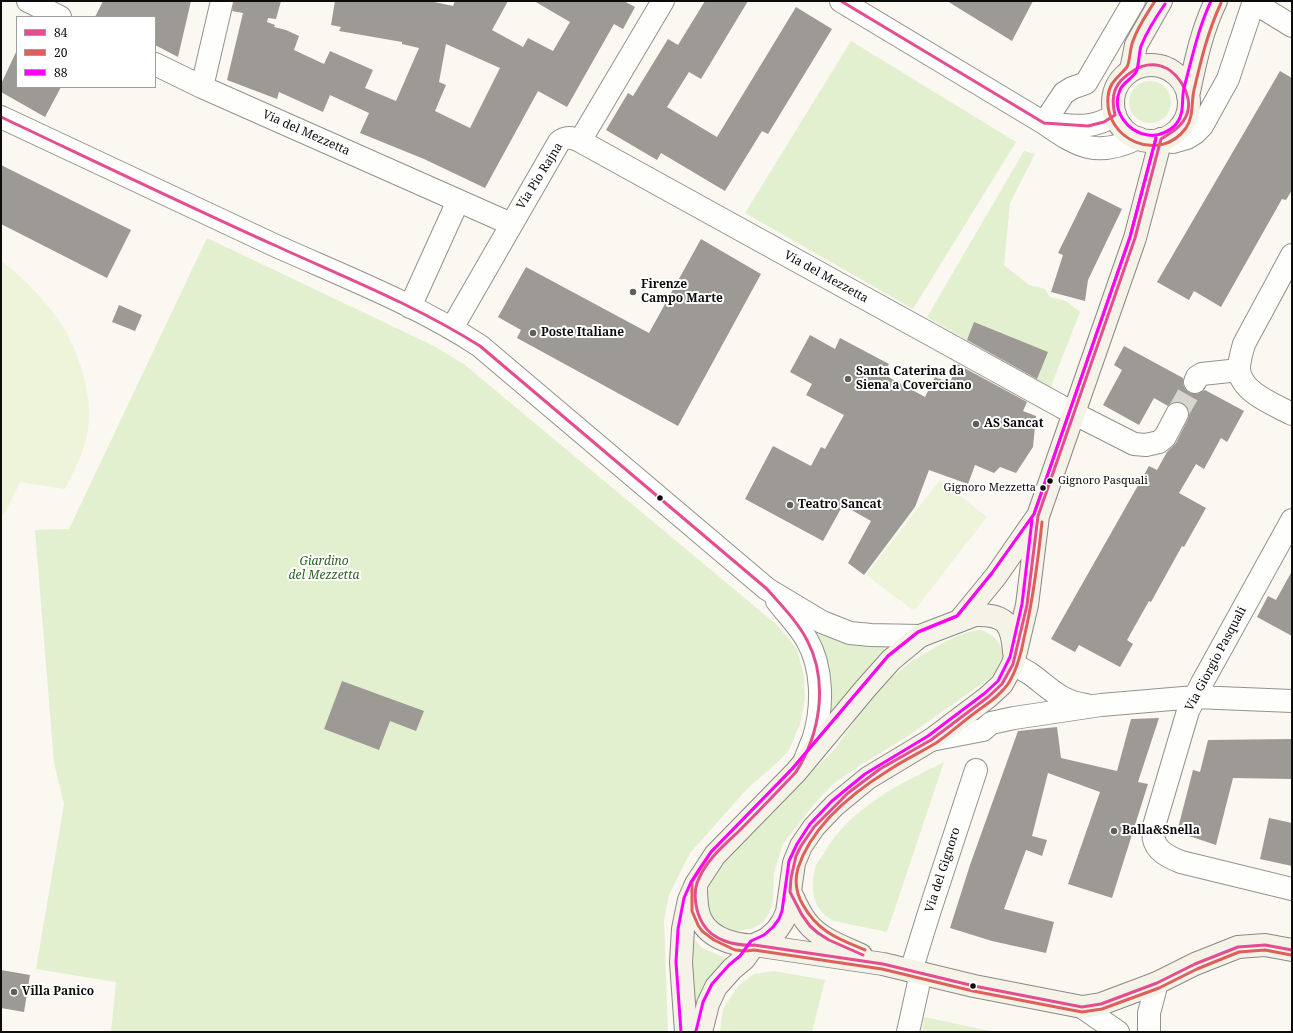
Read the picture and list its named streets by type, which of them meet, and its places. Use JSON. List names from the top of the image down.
{
  "streets": {
    "street": [
      "Via del Mezzetta",
      "Via Pio Rajna",
      "Via Giorgio Pasquali",
      "Via del Gignoro"
    ]
  },
  "crossings": [
    ["Via del Mezzetta", "Via Pio Rajna"]
  ],
  "parks": ["Giardino del Mezzetta"],
  "places": [
    "Firenze Campo Marte",
    "Poste Italiane",
    "Santa Caterina da Siena a Coverciano",
    "AS Sancat",
    "Gignoro Pasquali",
    "Gignoro Mezzetta",
    "Teatro Sancat",
    "Balla&Snella",
    "Villa Panico"
  ],
  "lines": ["transit line 84", "transit line 20", "transit line 88"],
  "legend": ["84", "20", "88"]
}
